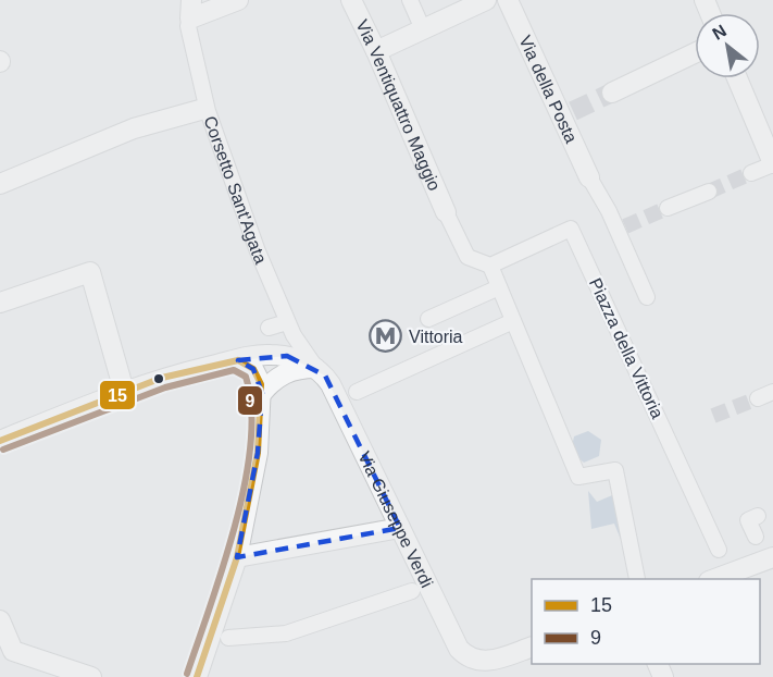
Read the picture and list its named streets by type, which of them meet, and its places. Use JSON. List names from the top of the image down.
{
  "streets": {
    "street": [
      "Via della Posta",
      "Via Ventiquattro Maggio",
      "Corsetto Sant'Agata",
      "Piazza della Vittoria",
      "Via Giuseppe Verdi"
    ]
  },
  "crossings": [
    ["Corsetto Sant'Agata", "Via Giuseppe Verdi"]
  ],
  "places": {
    "metro station": ["Vittoria"]
  },
  "lines": ["transit line 15", "transit line 9"],
  "legend": ["15", "9"],
  "north": "top left"
}
